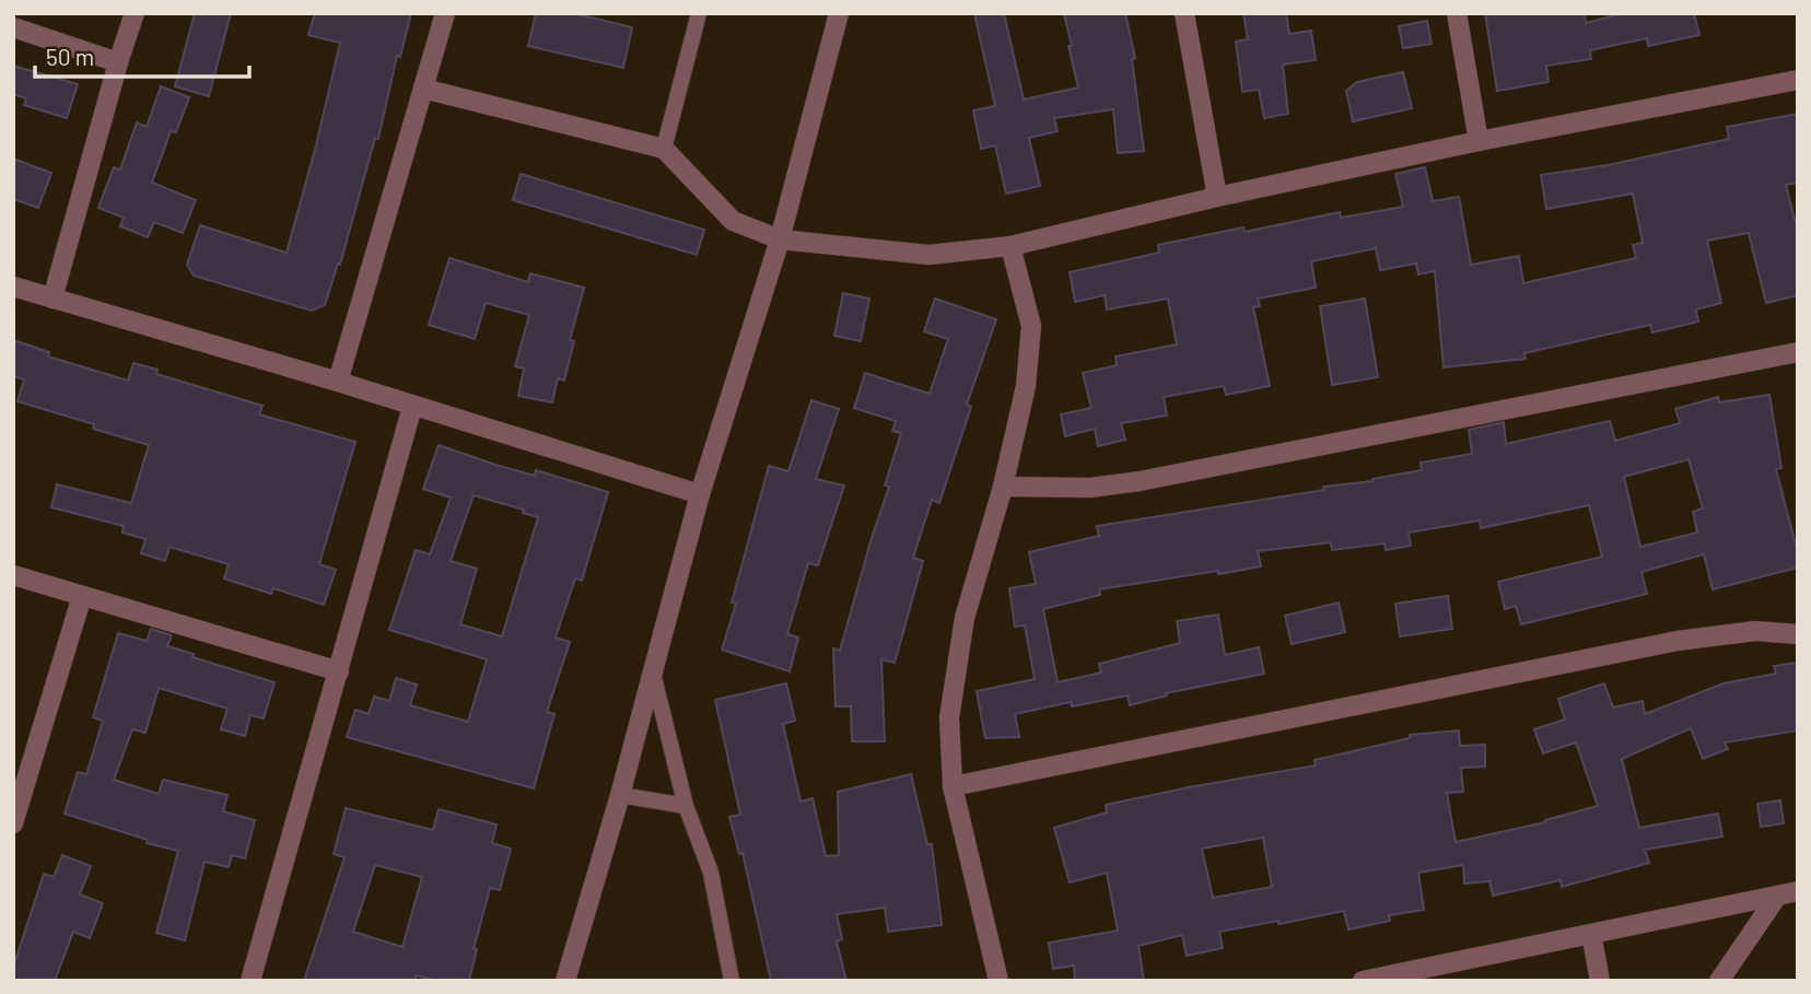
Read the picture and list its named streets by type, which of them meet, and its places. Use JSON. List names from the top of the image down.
{
  "scale_bar": "50 m"
}
